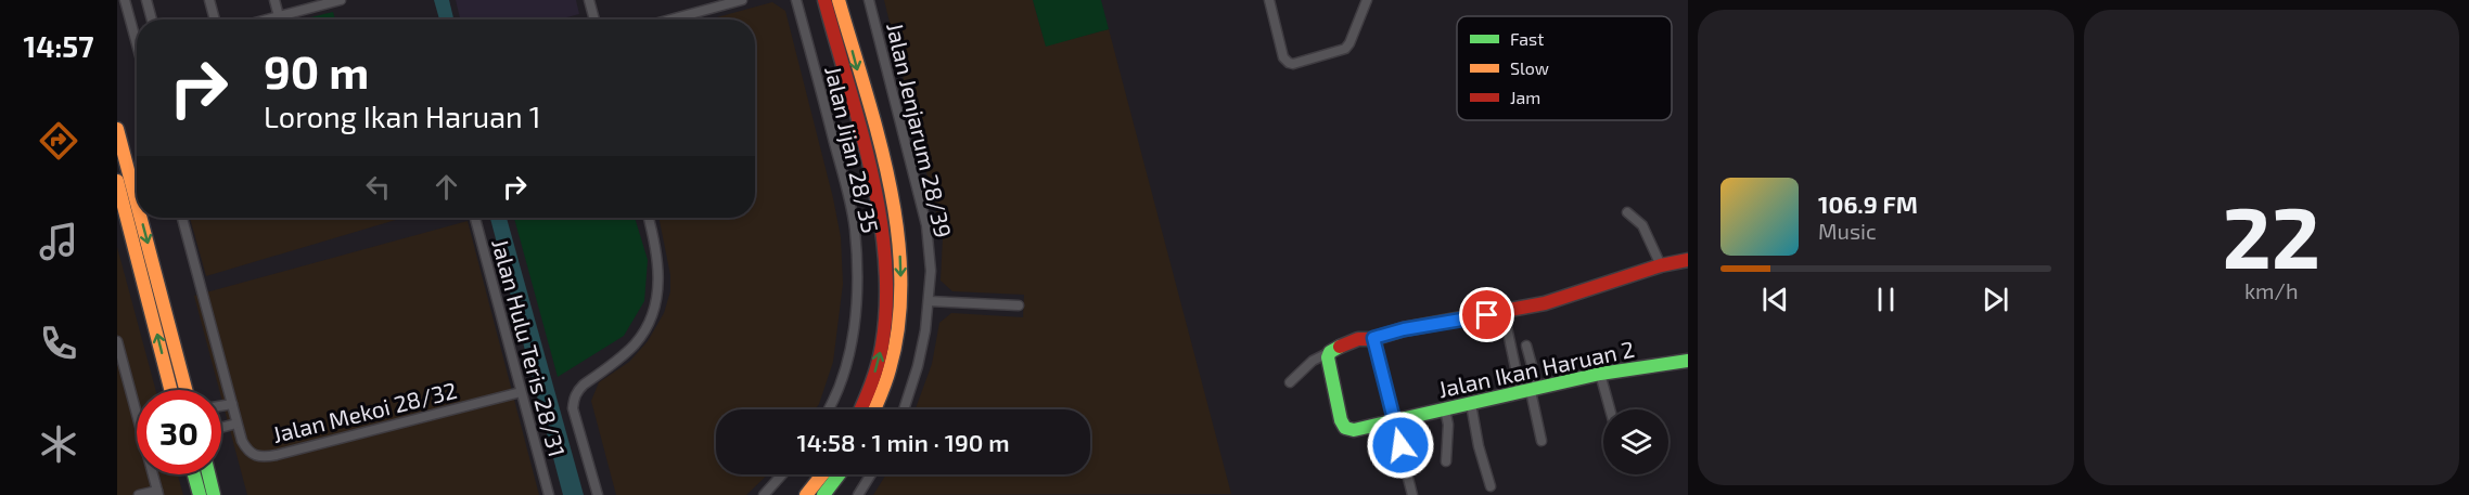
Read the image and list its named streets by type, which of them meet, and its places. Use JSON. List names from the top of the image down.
{
  "streets": {
    "main road": ["Jalan Ikan Haruan 2"],
    "street": [
      "Jalan Jenjarum 28/39",
      "Jalan Jijan 28/35",
      "Jalan Hulu Teris 28/31",
      "Jalan Mekoi 28/32"
    ]
  },
  "crossings": [
    ["Jalan Hulu Teris 28/31", "Jalan Mekoi 28/32"]
  ],
  "legend": ["Fast", "Slow", "Jam"],
  "page": {
    "tabs": "14:57",
    "tile": ["22", "km/h"],
    "turn": ["90 m", "Lorong Ikan Haruan 1"],
    "song": ["106.9 FM", "Music"],
    "limit": "30",
    "trip": "14:58 · 1 min · 190 m"
  }
}
